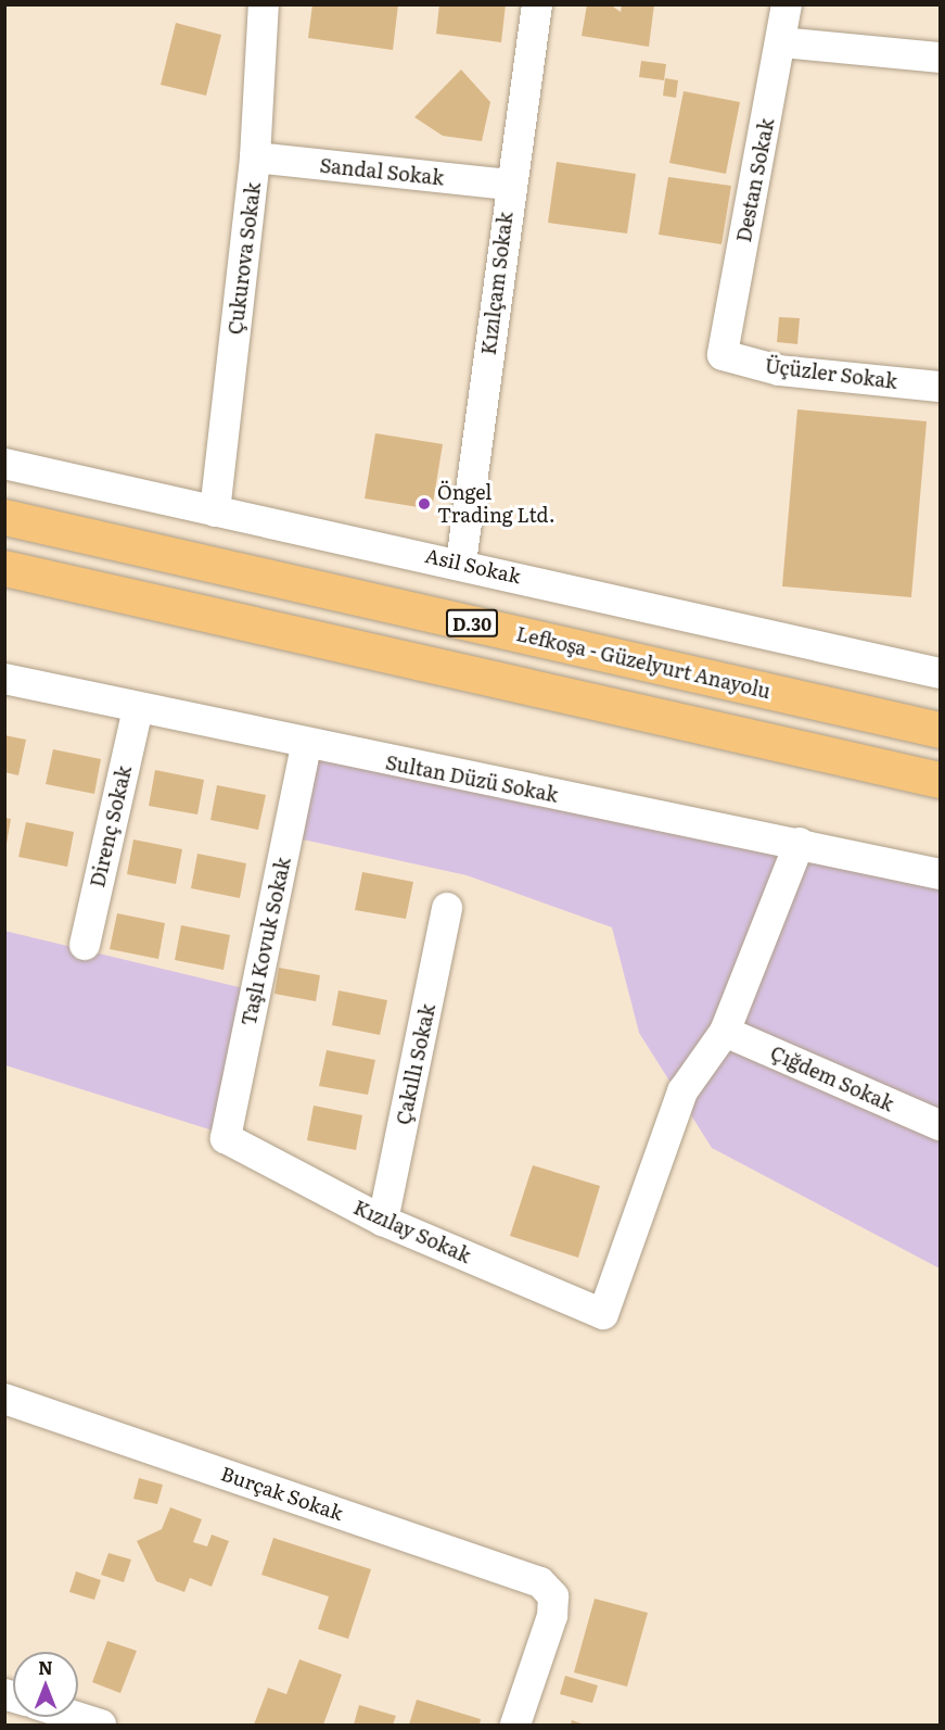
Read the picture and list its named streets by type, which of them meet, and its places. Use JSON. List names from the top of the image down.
{
  "streets": {
    "highway": ["D.30", "Lefkoşa - Güzelyurt Anayolu"],
    "street": [
      "Sandal Sokak",
      "Destan Sokak",
      "Çukurova Sokak",
      "Kızılçam Sokak",
      "Üçüzler Sokak",
      "Asil Sokak",
      "Sultan Düzü Sokak",
      "Direnç Sokak",
      "Taşlı Kovuk Sokak",
      "Çakıllı Sokak",
      "Çığdem Sokak",
      "Kızılay Sokak",
      "Burçak Sokak"
    ]
  },
  "crossings": [
    ["Sandal Sokak", "Çukurova Sokak"],
    ["Sandal Sokak", "Kızılçam Sokak"],
    ["Destan Sokak", "Üçüzler Sokak"],
    ["Çukurova Sokak", "Asil Sokak"],
    ["Kızılçam Sokak", "Asil Sokak"],
    ["Sultan Düzü Sokak", "Direnç Sokak"],
    ["Sultan Düzü Sokak", "Taşlı Kovuk Sokak"],
    ["Taşlı Kovuk Sokak", "Kızılay Sokak"],
    ["Çakıllı Sokak", "Kızılay Sokak"],
    ["Çığdem Sokak", "Kızılay Sokak"]
  ],
  "places": ["Öngel Trading Ltd."],
  "north": "top"
}
